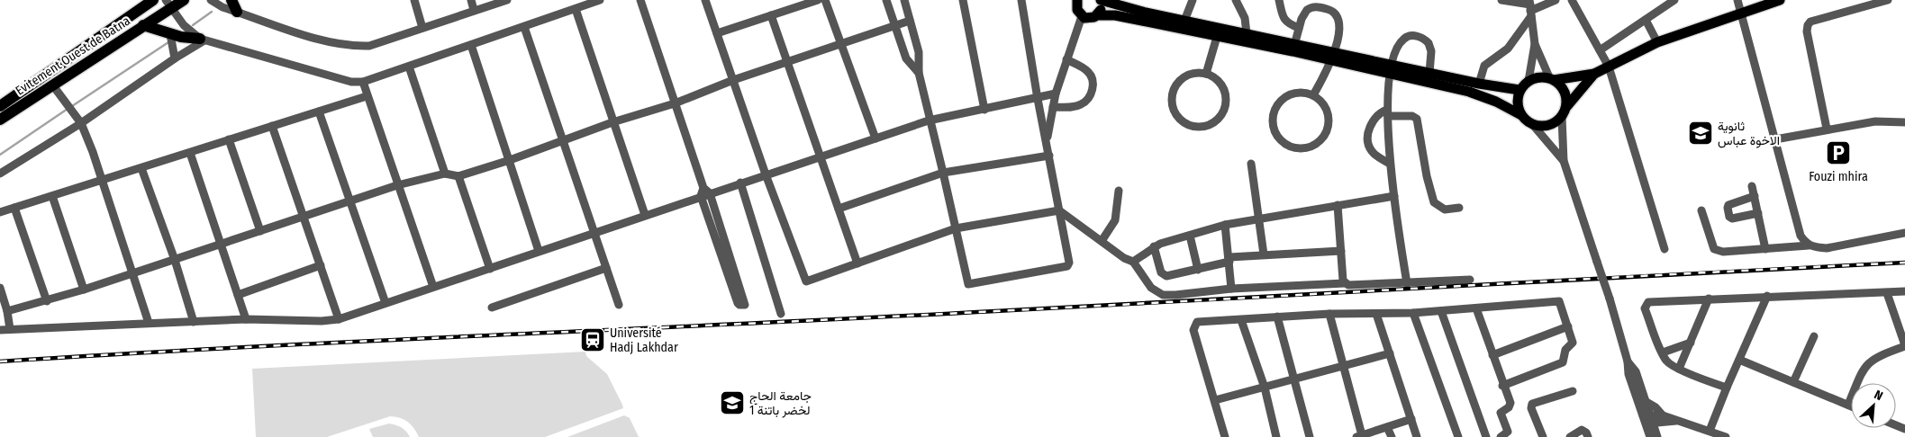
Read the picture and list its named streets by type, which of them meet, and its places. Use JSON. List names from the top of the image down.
{
  "streets": {
    "highway": ["Evitement Ouest de Batna"]
  },
  "places": {
    "school or university": ["ثانوية الاخوة عباس", "جامعة الحاج لخضر باتنة 1"],
    "parking": ["Fouzi mhira"],
    "station": ["Université Hadj Lakhdar"]
  },
  "north": "top right"
}
